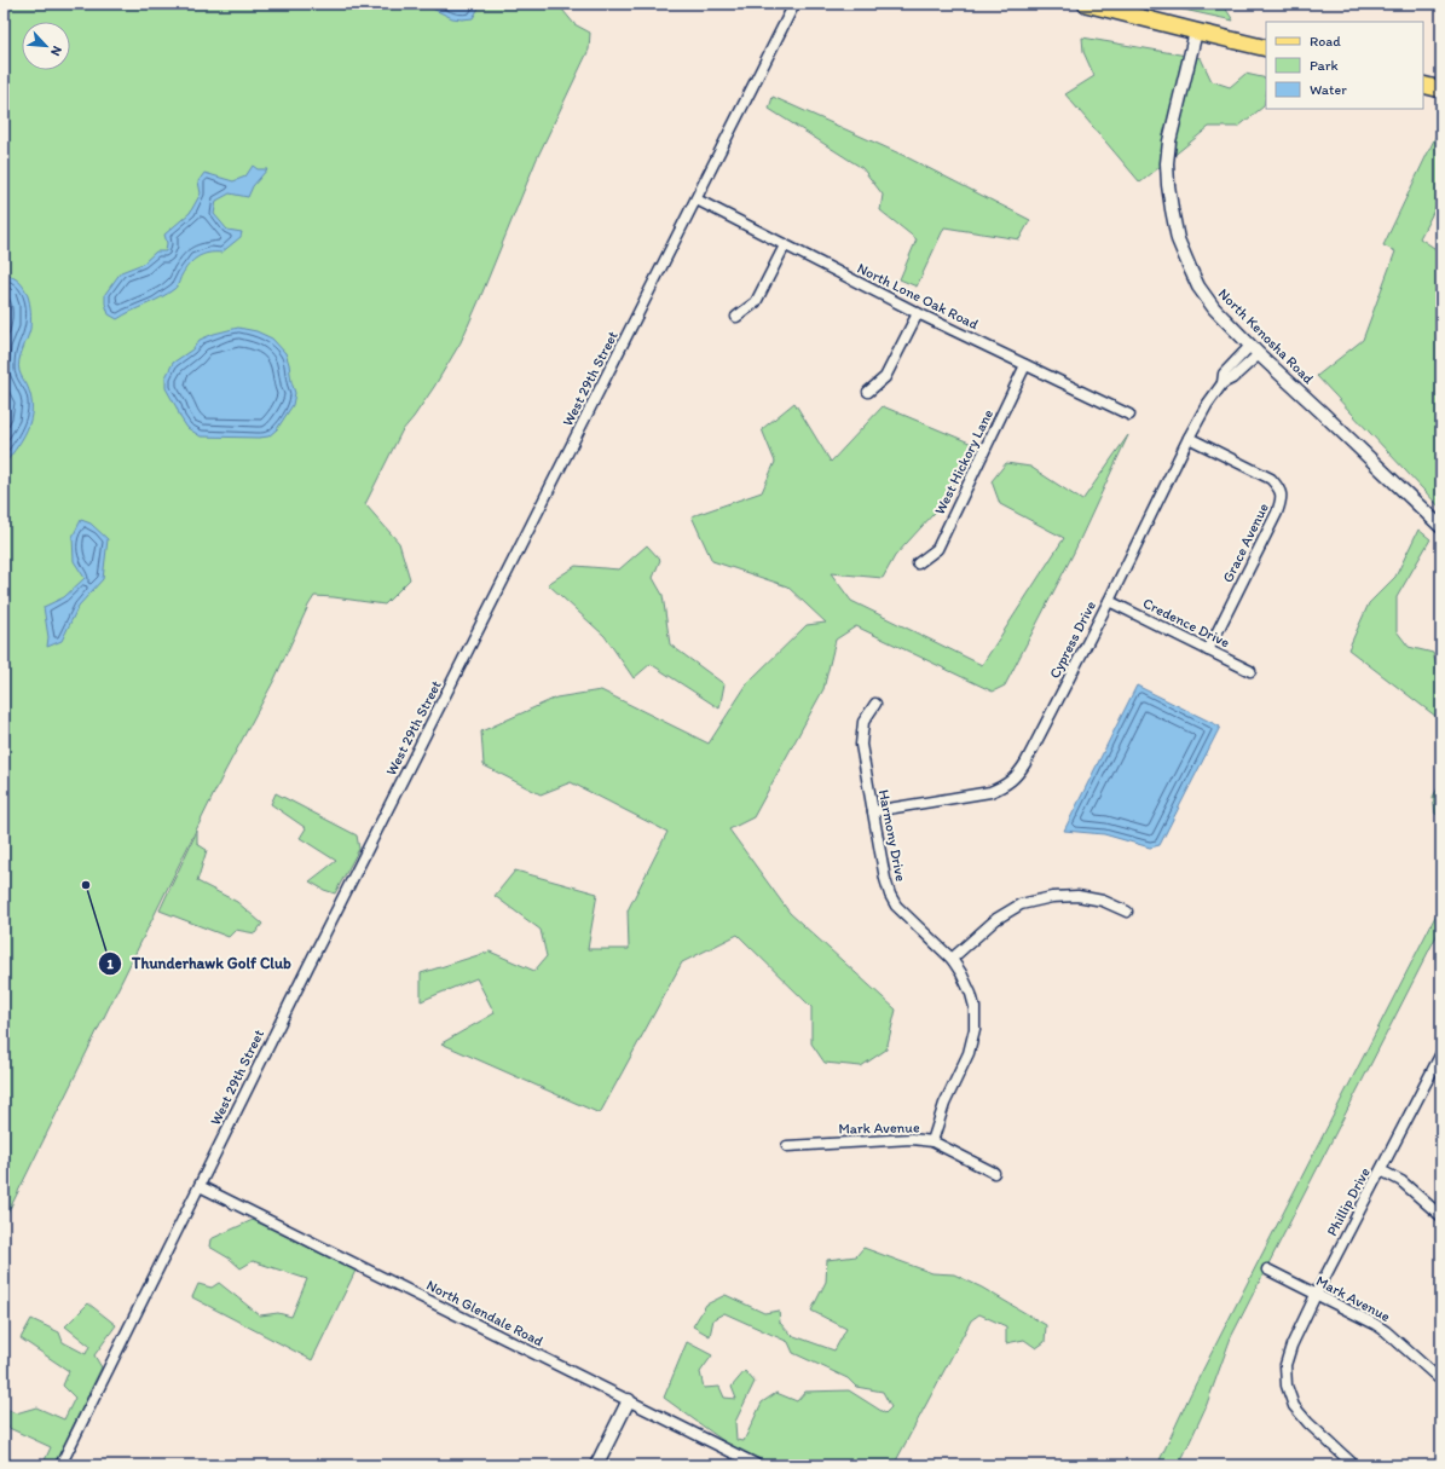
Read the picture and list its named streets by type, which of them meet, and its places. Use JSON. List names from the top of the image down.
{
  "streets": {
    "street": [
      "North Lone Oak Road",
      "North Kenosha Road",
      "West 29th Street",
      "West Hickory Lane",
      "Grace Avenue",
      "Credence Drive",
      "Cypress Drive",
      "Harmony Drive",
      "Mark Avenue",
      "Phillip Drive",
      "North Glendale Road"
    ]
  },
  "crossings": [
    ["North Lone Oak Road", "West 29th Street"],
    ["North Lone Oak Road", "West Hickory Lane"],
    ["North Kenosha Road", "Cypress Drive"],
    ["West 29th Street", "North Glendale Road"],
    ["Grace Avenue", "Credence Drive"],
    ["Grace Avenue", "Cypress Drive"],
    ["Credence Drive", "Cypress Drive"],
    ["Cypress Drive", "Harmony Drive"],
    ["Harmony Drive", "Mark Avenue"],
    ["Mark Avenue", "Phillip Drive"]
  ],
  "places": ["Thunderhawk Golf Club"],
  "legend": ["Road", "Park", "Water"],
  "north": "bottom right"
}
